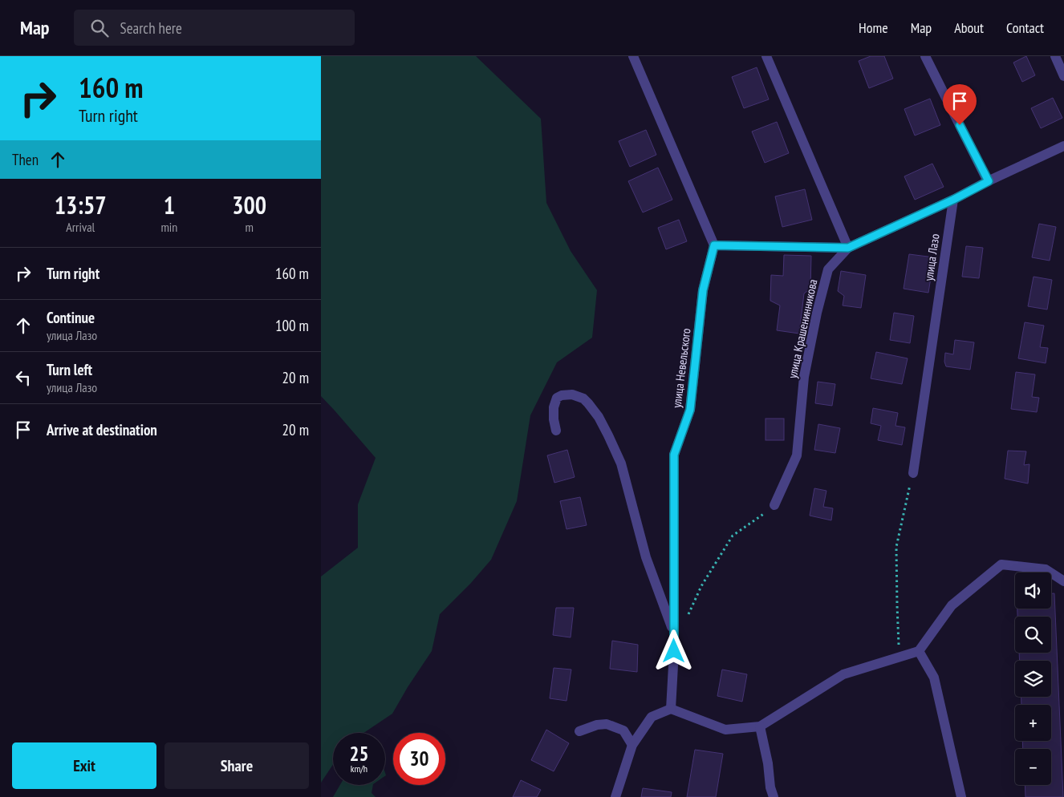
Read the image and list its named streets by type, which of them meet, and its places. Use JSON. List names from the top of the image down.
{
  "streets": {
    "street": ["улица Лазо", "улица Крашенинникова", "улица Невельского"]
  },
  "page": {
    "header": "Map",
    "search": "Search here",
    "nav": [
      "Home",
      "Map",
      "About",
      "Contact"
    ],
    "turn": ["160 m", "Turn right"],
    "then": "Then",
    "eta": [
      "13:57",
      "Arrival",
      "1",
      "min",
      "300",
      "m"
    ],
    "list": [
      {
        "name": "Turn right",
        "value": "160 m"
      },
      {
        "name": "Continue",
        "note": "улица Лазо",
        "value": "100 m"
      },
      {
        "name": "Turn left",
        "note": "улица Лазо",
        "value": "20 m"
      },
      {
        "name": "Arrive at destination",
        "value": "20 m"
      }
    ],
    "map_buttons": ["+", "−"],
    "speed": "25 km/h",
    "limit": "30",
    "buttons": ["Exit", "Share"]
  }
}
